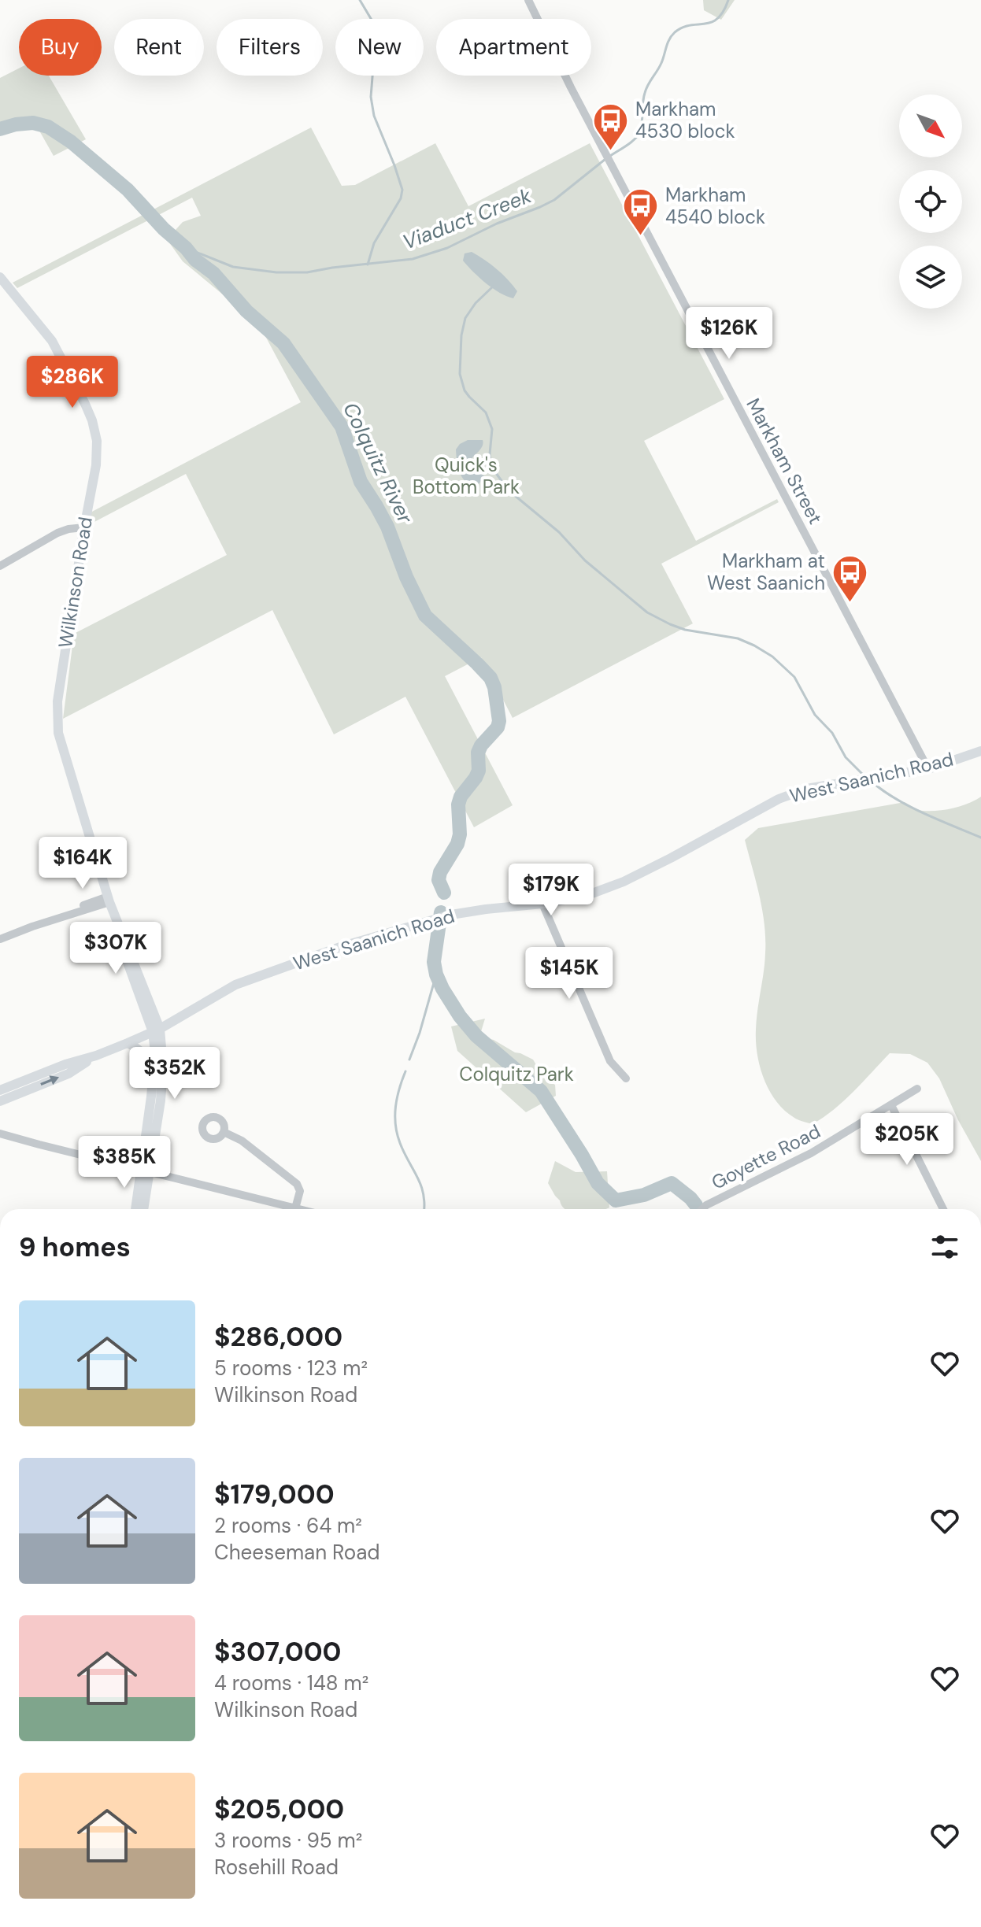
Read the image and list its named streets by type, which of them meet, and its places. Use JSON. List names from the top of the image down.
{
  "streets": {
    "main road": ["Wilkinson Road", "West Saanich Road"],
    "street": ["Markham Street", "Goyette Road"]
  },
  "crossings": [
    ["Markham Street", "West Saanich Road"],
    ["Wilkinson Road", "West Saanich Road"]
  ],
  "water": ["Viaduct Creek", "Colquitz River"],
  "parks": ["Quick's Bottom Park", "Colquitz Park"],
  "places": {
    "bus stop": ["Markham 4530 block", "Markham 4540 block", "Markham at West Saanich"]
  },
  "north": "bottom right",
  "page": {
    "chip": [
      "Buy",
      "Rent",
      "Filters",
      "New",
      "Apartment"
    ],
    "price": [
      "$126K",
      "$286K",
      "$164K",
      "$179K",
      "$307K",
      "$145K",
      "$352K",
      "$205K",
      "$385K"
    ],
    "heading": "9 homes",
    "list": [
      {
        "name": "$286,000",
        "note": "5 rooms · 123 m² · Wilkinson Road"
      },
      {
        "name": "$179,000",
        "note": "2 rooms · 64 m² · Cheeseman Road"
      },
      {
        "name": "$307,000",
        "note": "4 rooms · 148 m² · Wilkinson Road"
      },
      {
        "name": "$205,000",
        "note": "3 rooms · 95 m² · Rosehill Road"
      }
    ]
  }
}
